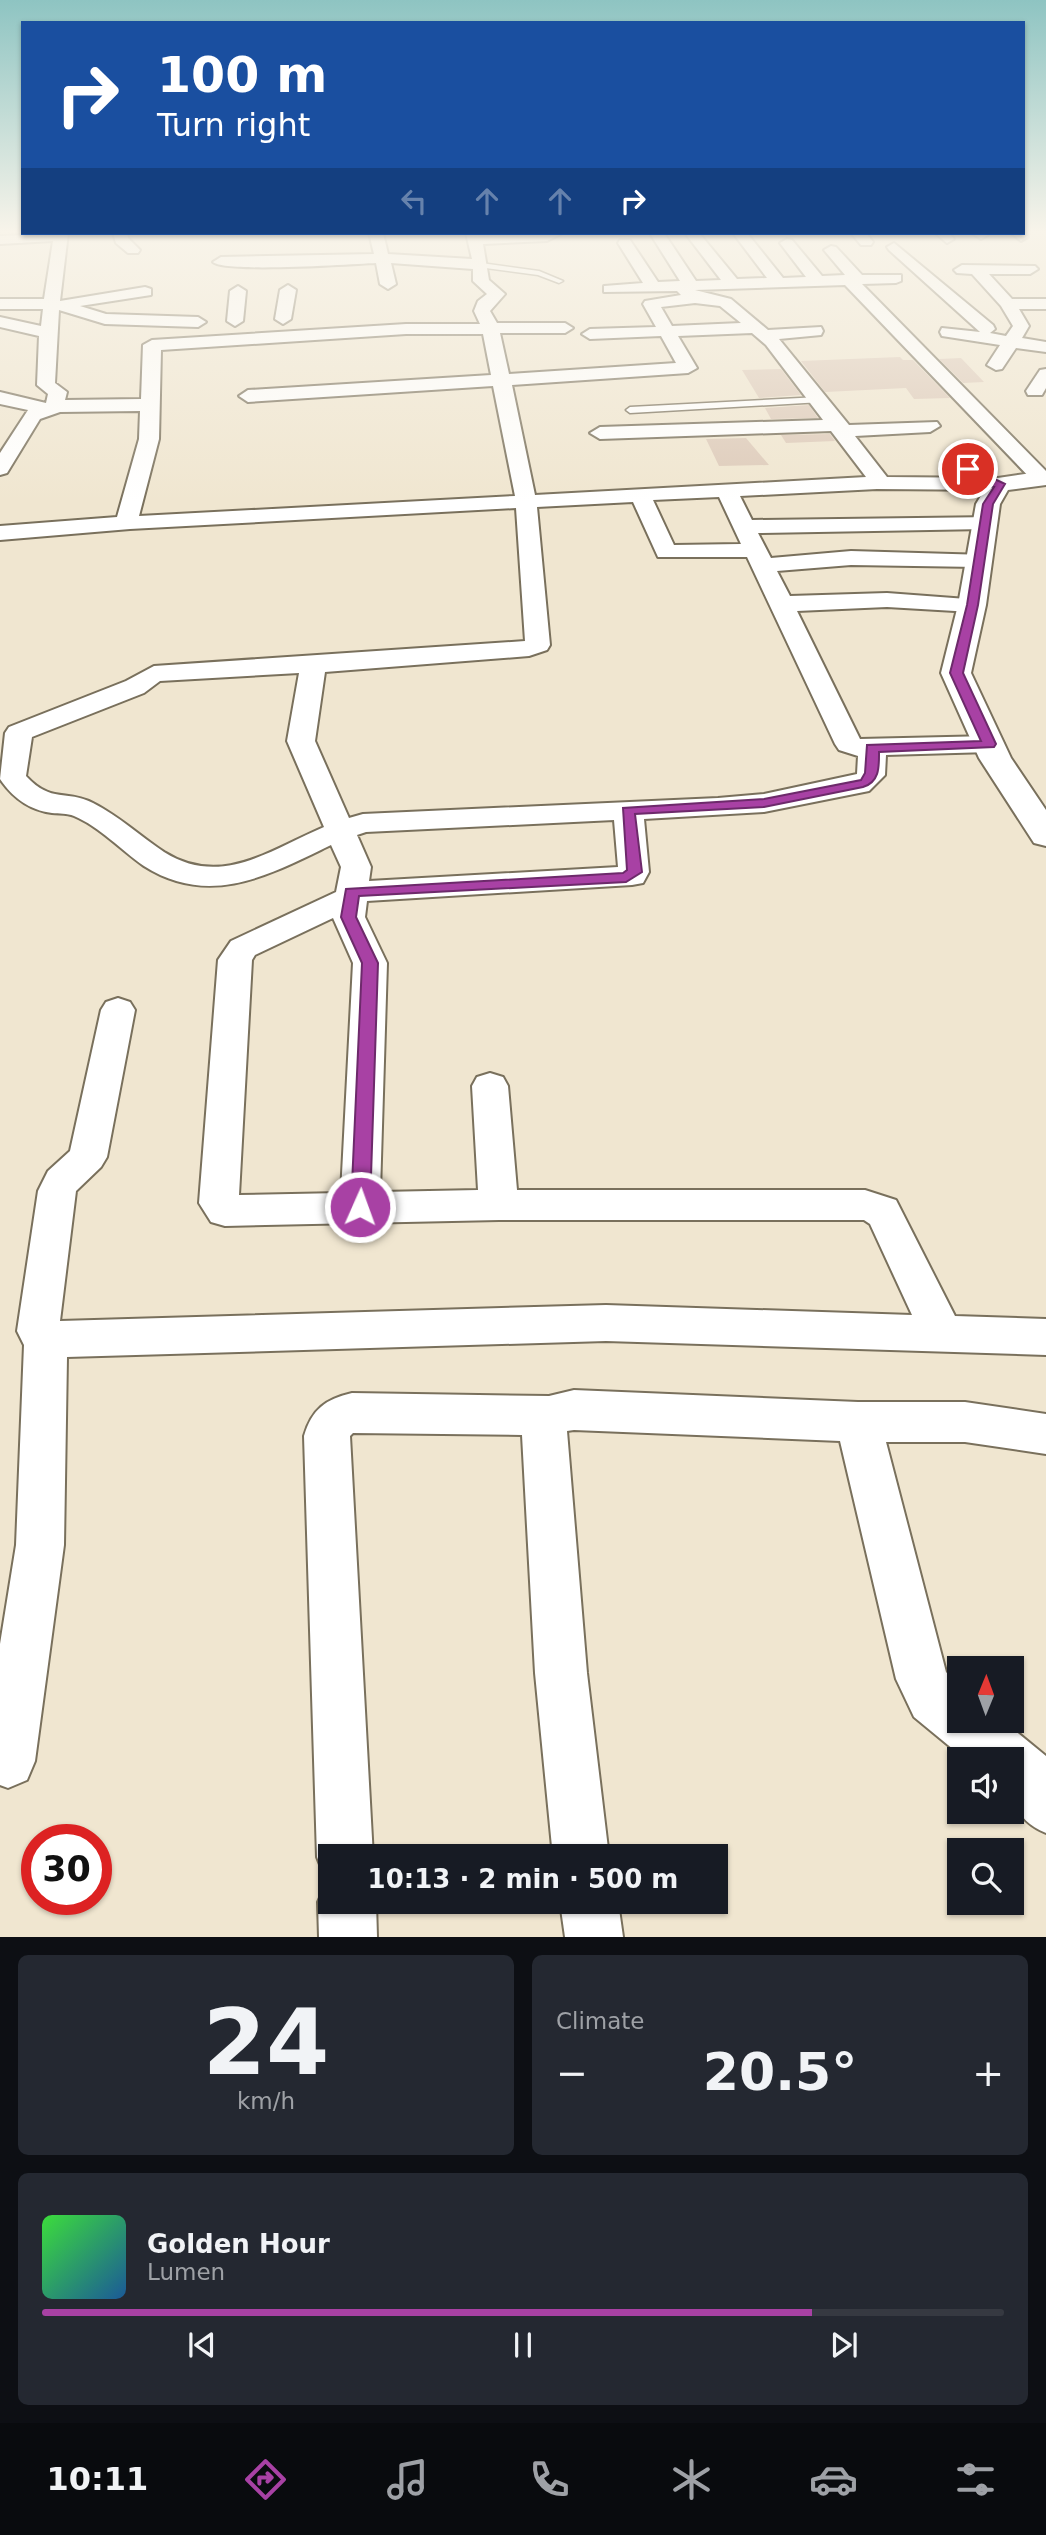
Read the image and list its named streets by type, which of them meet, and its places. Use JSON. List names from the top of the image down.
{
  "north": "top",
  "page": {
    "turn": ["100 m", "Turn right"],
    "limit": "30",
    "trip": "10:13 · 2 min · 500 m",
    "tile": [
      ["24", "km/h"],
      "Climate"
    ],
    "heat": ["−", "20.5°", "+"],
    "song": ["Golden Hour", "Lumen"],
    "tabs": "10:11"
  }
}
